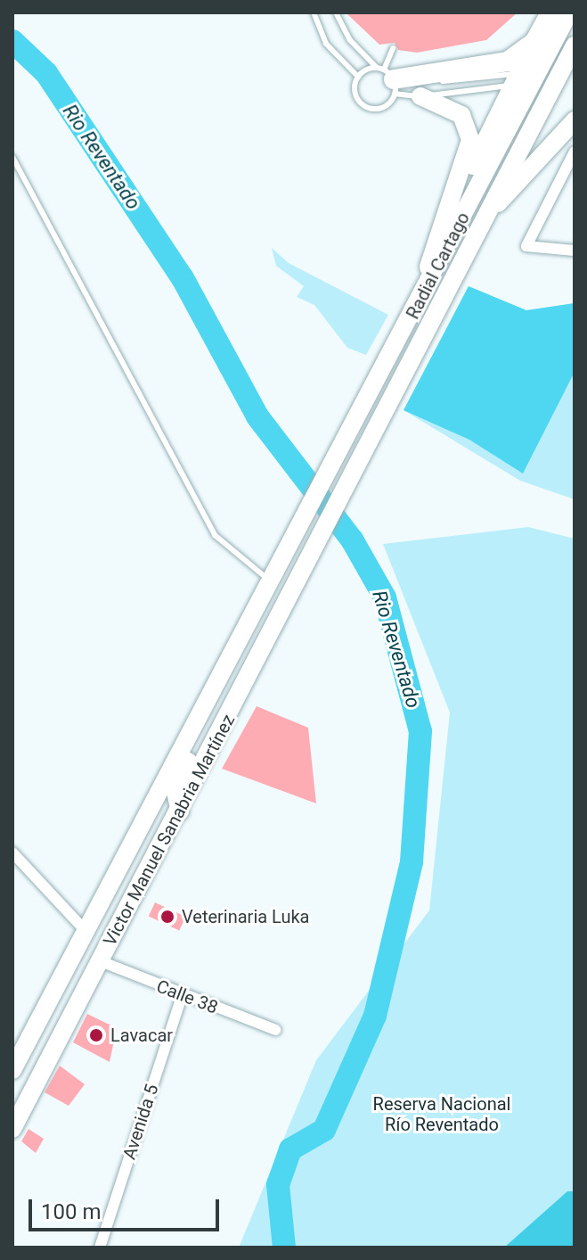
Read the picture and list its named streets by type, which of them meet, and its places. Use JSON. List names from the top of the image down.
{
  "streets": {
    "main road": ["Radial Cartago", "Victor Manuel Sanabria Martínez"],
    "street": ["Calle 38", "Avenida 5"]
  },
  "crossings": [
    ["Radial Cartago", "Victor Manuel Sanabria Martínez"],
    ["Victor Manuel Sanabria Martínez", "Calle 38"],
    ["Calle 38", "Avenida 5"]
  ],
  "water": ["Rio Reventado"],
  "parks": ["Reserva Nacional Río Reventado"],
  "places": ["Veterinaria Luka", "Lavacar"],
  "scale_bar": "100 m"
}
